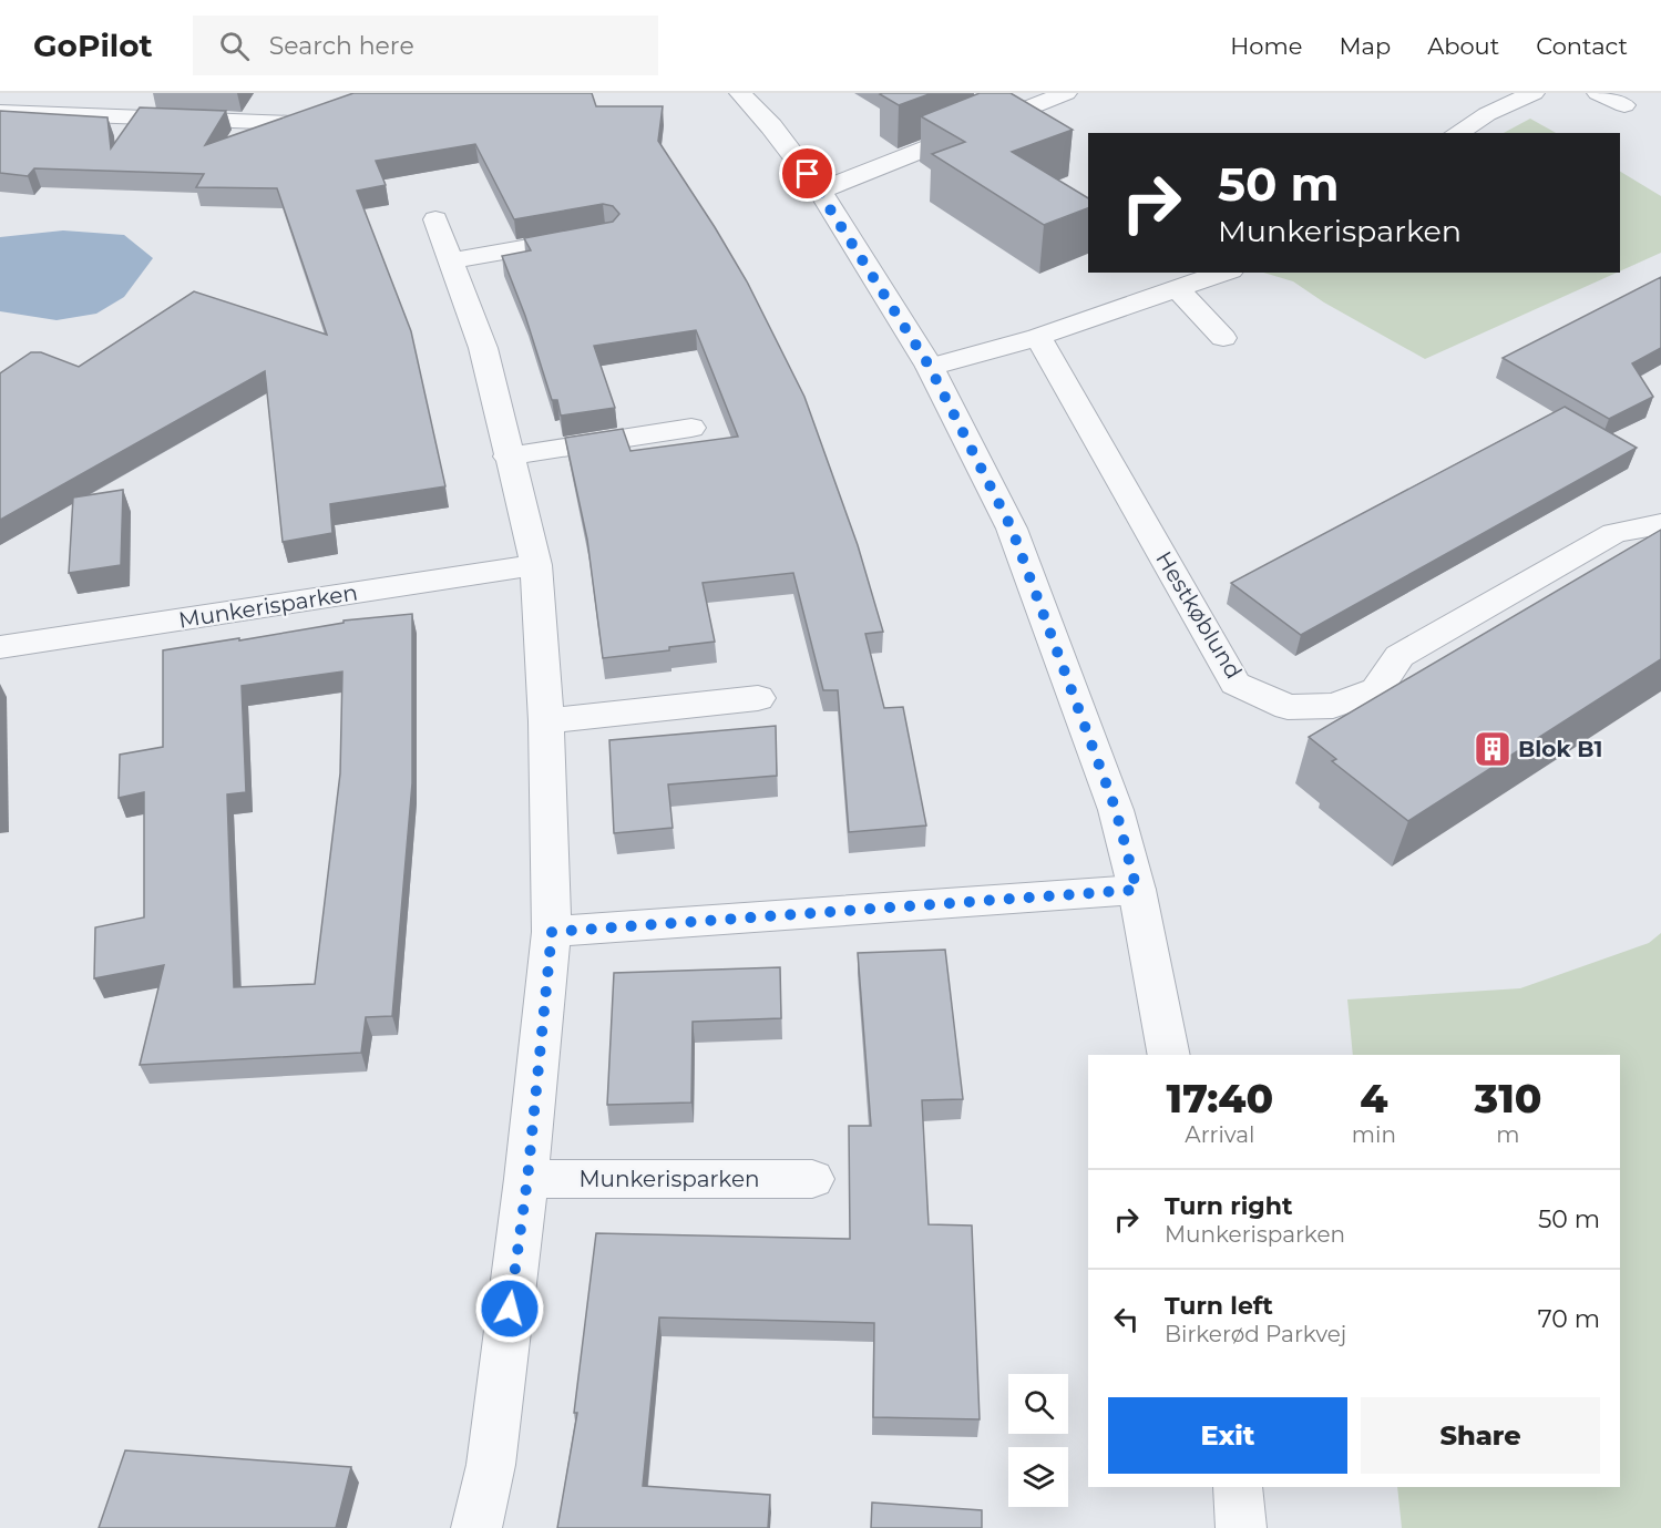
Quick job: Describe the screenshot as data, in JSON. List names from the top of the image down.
{
  "streets": {
    "street": ["Munkerisparken", "Hestkøblund"]
  },
  "places": {
    "building": ["Blok B1"]
  },
  "page": {
    "header": "GoPilot",
    "search": "Search here",
    "nav": [
      "Home",
      "Map",
      "About",
      "Contact"
    ],
    "turn": ["50 m", "Munkerisparken"],
    "eta": [
      "17:40",
      "Arrival",
      "4",
      "min",
      "310",
      "m"
    ],
    "list": [
      {
        "name": "Turn right",
        "note": "Munkerisparken",
        "value": "50 m"
      },
      {
        "name": "Turn left",
        "note": "Birkerød Parkvej",
        "value": "70 m"
      }
    ],
    "buttons": ["Exit", "Share"]
  }
}
